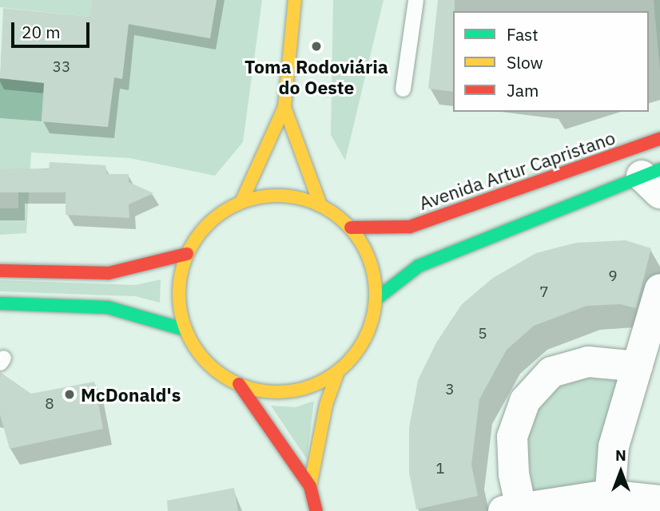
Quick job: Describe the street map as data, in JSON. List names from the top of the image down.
{
  "streets": {
    "main road": ["Avenida Artur Capristano"]
  },
  "places": ["Toma Rodoviária do Oeste", "McDonald's"],
  "house_numbers": [
    "33",
    "9",
    "7",
    "5",
    "3",
    "8",
    "1"
  ],
  "legend": ["Fast", "Slow", "Jam"],
  "scale_bar": "20 m",
  "north": "top"
}
